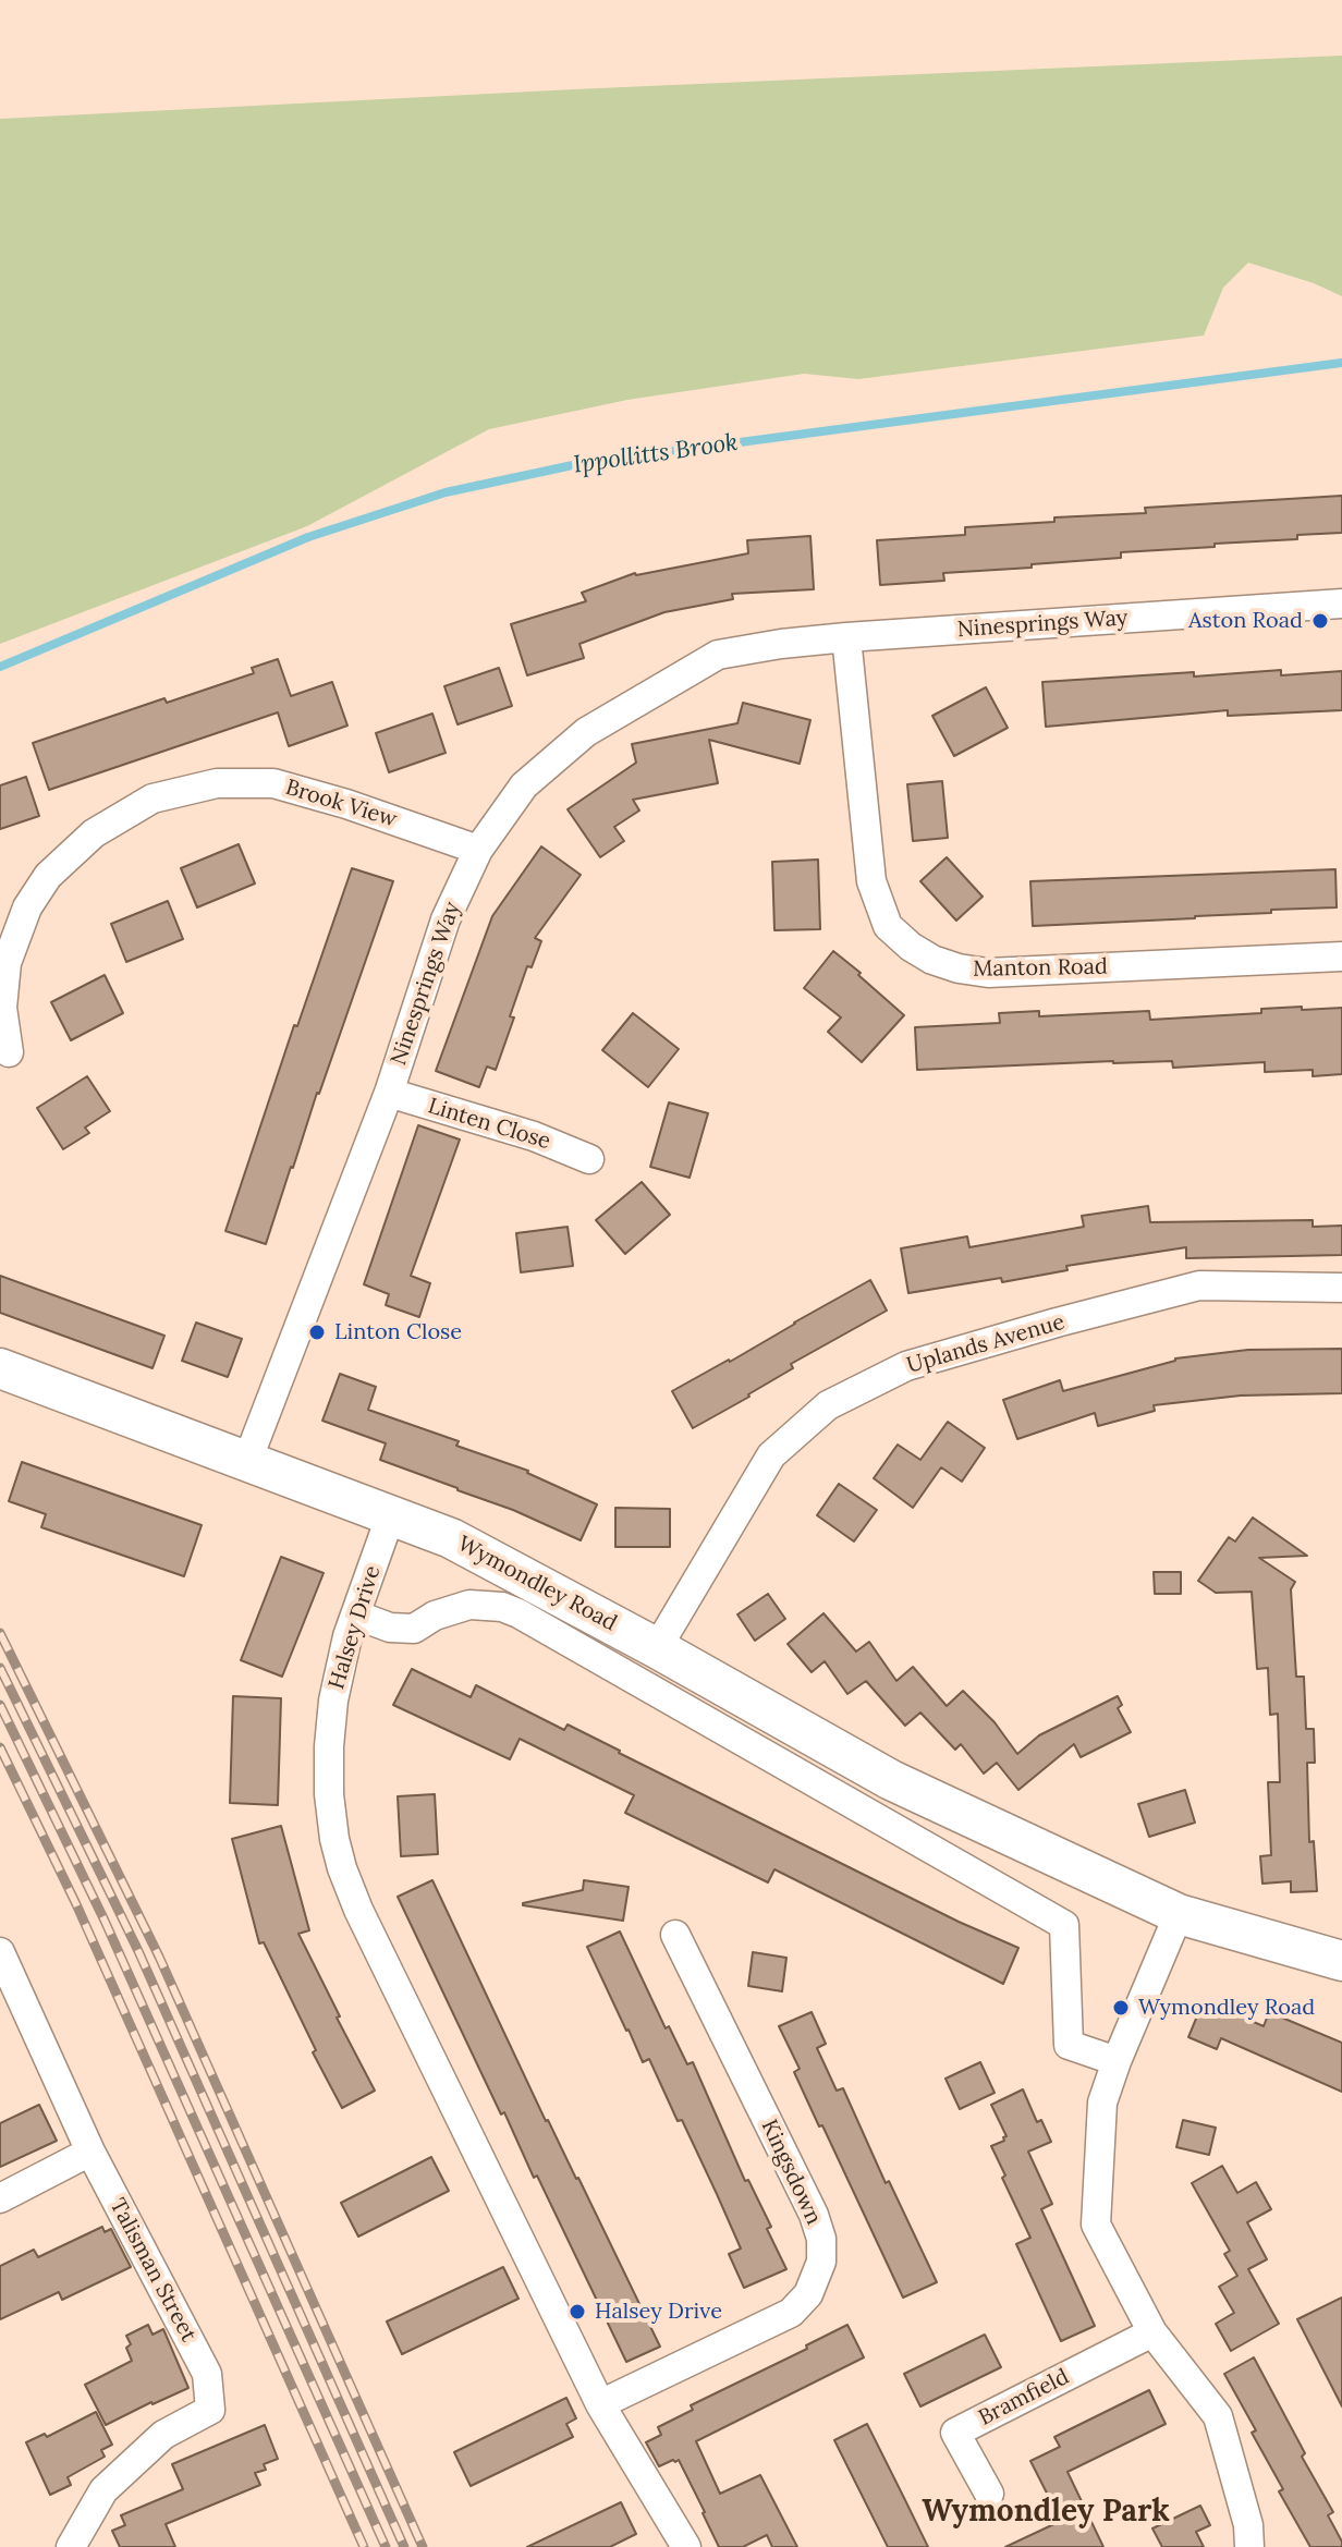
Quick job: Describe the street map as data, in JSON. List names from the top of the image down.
{
  "streets": {
    "street": [
      "Ninesprings Way",
      "Brook View",
      "Manton Road",
      "Linten Close",
      "Uplands Avenue",
      "Wymondley Road",
      "Halsey Drive",
      "Kingsdown",
      "Talisman Street",
      "Bramfield"
    ]
  },
  "crossings": [
    ["Ninesprings Way", "Brook View"],
    ["Ninesprings Way", "Manton Road"],
    ["Ninesprings Way", "Linten Close"],
    ["Ninesprings Way", "Wymondley Road"],
    ["Uplands Avenue", "Wymondley Road"],
    ["Wymondley Road", "Halsey Drive"],
    ["Halsey Drive", "Kingsdown"]
  ],
  "districts": ["Wymondley Park"],
  "water": ["Ippollitts Brook"],
  "places": [
    "Aston Road",
    "Linton Close",
    "Wymondley Road",
    "Halsey Drive"
  ]
}
